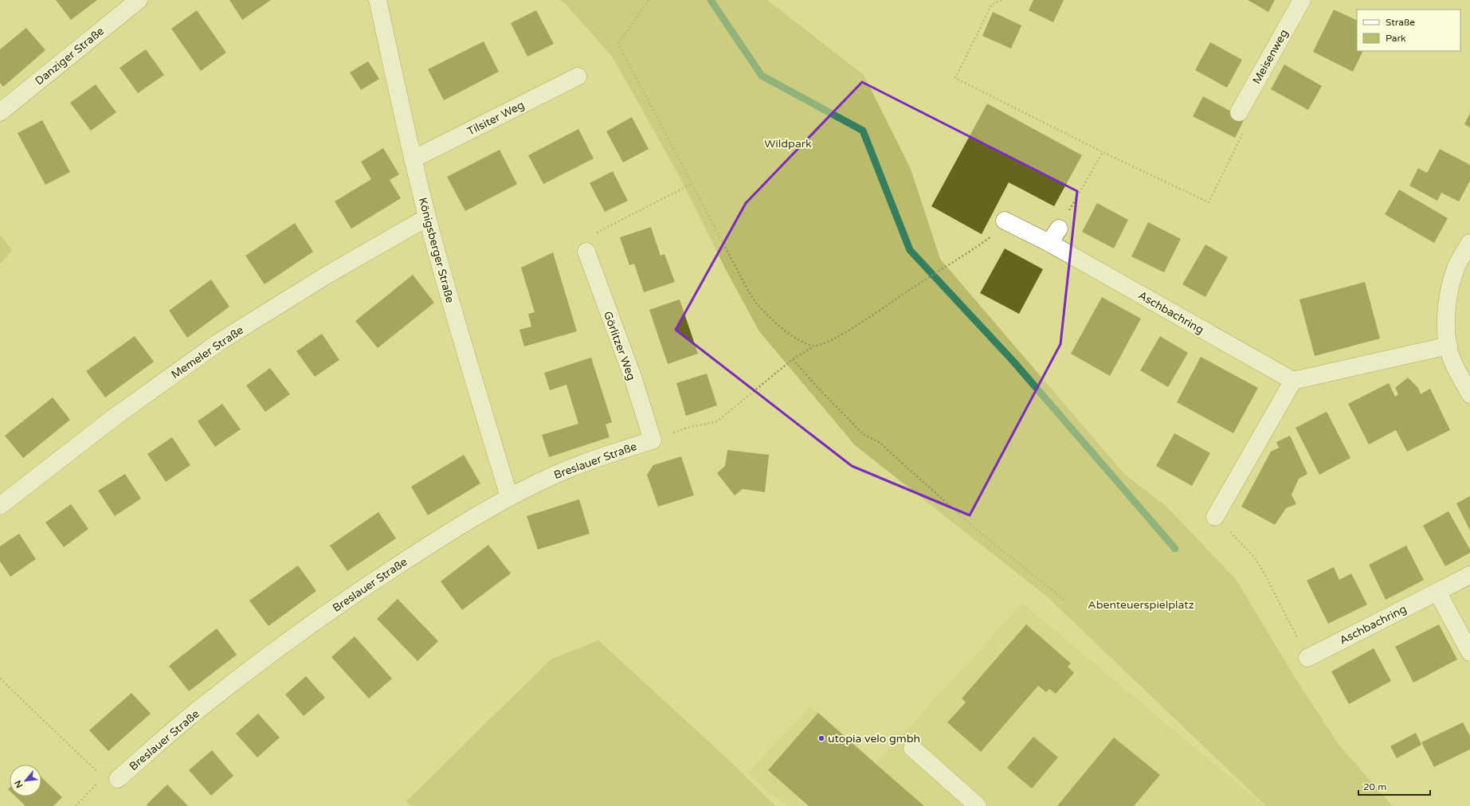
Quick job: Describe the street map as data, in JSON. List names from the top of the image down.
{
  "streets": {
    "street": [
      "Danziger Straße",
      "Meisenweg",
      "Tilsiter Weg",
      "Königsberger Straße",
      "Aschbachring",
      "Görlitzer Weg",
      "Memeler Straße",
      "Breslauer Straße"
    ]
  },
  "crossings": [
    ["Tilsiter Weg", "Königsberger Straße"],
    ["Königsberger Straße", "Memeler Straße"],
    ["Königsberger Straße", "Breslauer Straße"],
    ["Görlitzer Weg", "Breslauer Straße"]
  ],
  "parks": ["Wildpark", "Abenteuerspielplatz"],
  "places": ["utopia velo gmbh"],
  "legend": ["Straße", "Park"],
  "scale_bar": "20 m",
  "north": "bottom left"
}
